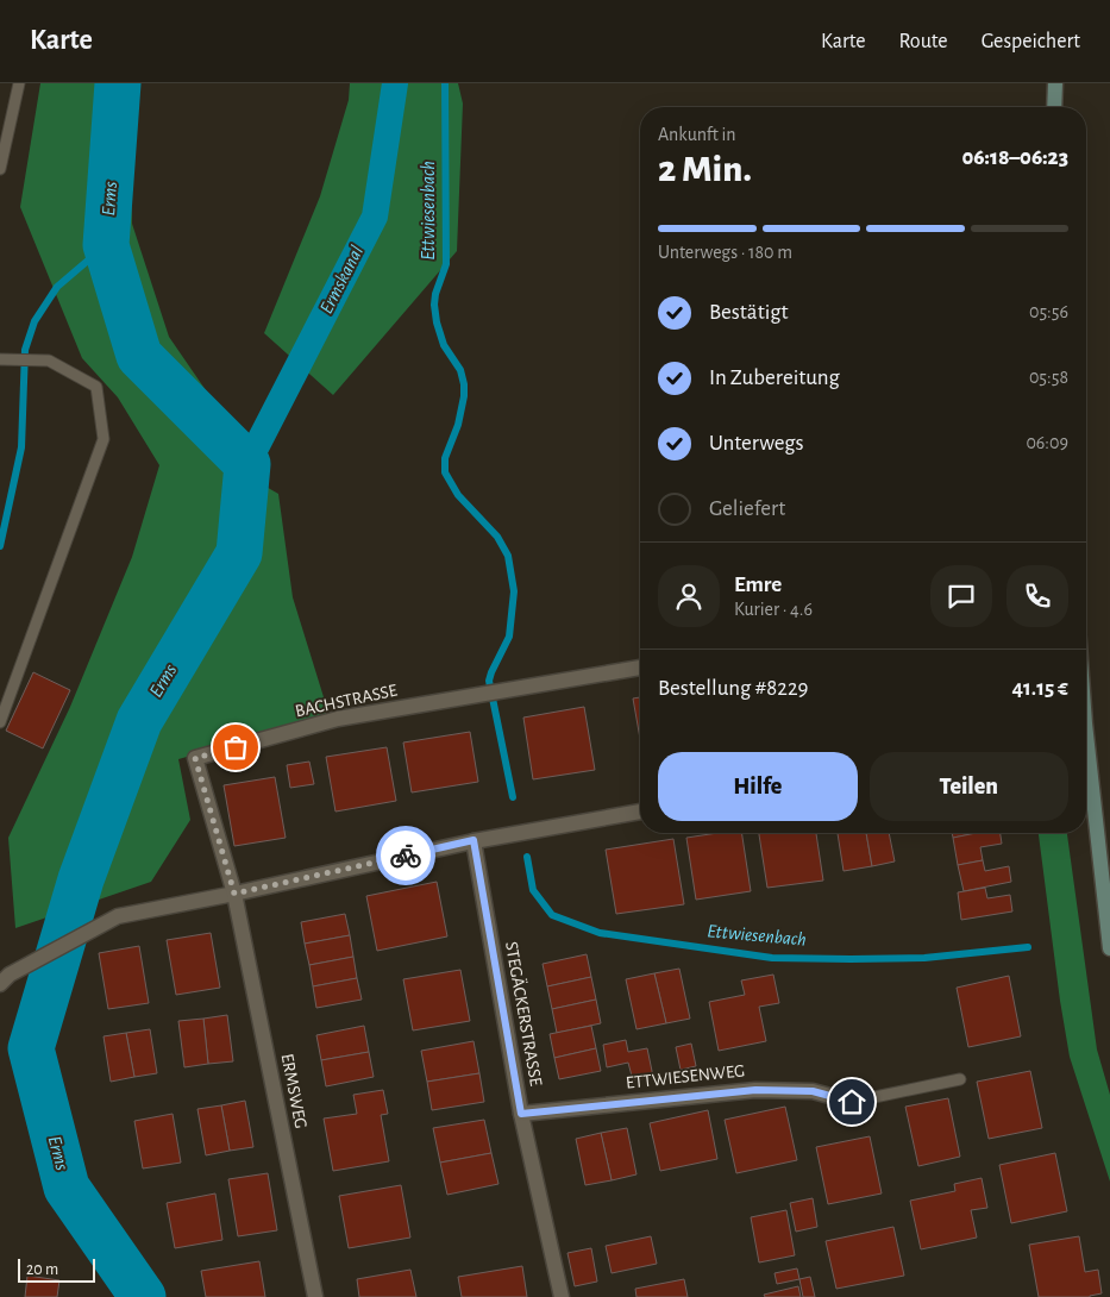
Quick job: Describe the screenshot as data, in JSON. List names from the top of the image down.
{
  "streets": {
    "street": [
      "BACHSTRASSE",
      "STEGÄCKERSTRASSE",
      "ETTWIESENWEG",
      "ERMSWEG"
    ]
  },
  "crossings": [
    ["BACHSTRASSE", "ERMSWEG"],
    ["STEGÄCKERSTRASSE", "ETTWIESENWEG"]
  ],
  "water": ["Erms", "Ettwiesenbach", "Ermskanal"],
  "scale_bar": "20 m",
  "page": {
    "header": "Karte",
    "nav": ["Karte", "Route", "Gespeichert"],
    "heading": ["2 Min.", "Ankunft in", "06:18–06:23"],
    "panel": [
      "Emre",
      "Kurier · 4.6",
      "Bestellung #8229",
      "41.15 €"
    ],
    "bar": "Unterwegs · 180 m",
    "list": [
      ["Bestätigt", "05:56"],
      ["In Zubereitung", "05:58"],
      ["Unterwegs", "06:09"],
      "Geliefert"
    ],
    "buttons": ["Hilfe", "Teilen"],
    "scale": "20 m"
  }
}
